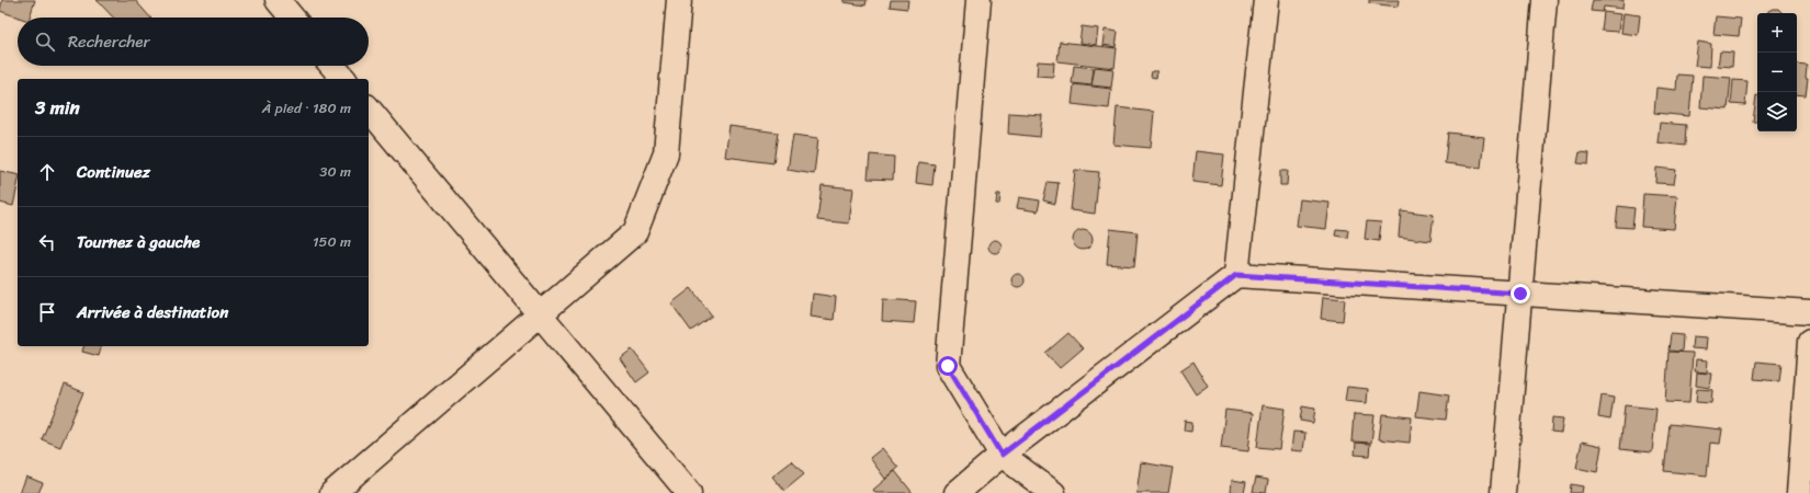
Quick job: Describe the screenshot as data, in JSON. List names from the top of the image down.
{
  "page": {
    "map_buttons": ["+", "−"],
    "search": "Rechercher",
    "heading": ["3 min", "À pied · 180 m"],
    "list": [
      ["Continuez", "30 m"],
      ["Tournez à gauche", "150 m"],
      "Arrivée à destination"
    ]
  }
}
